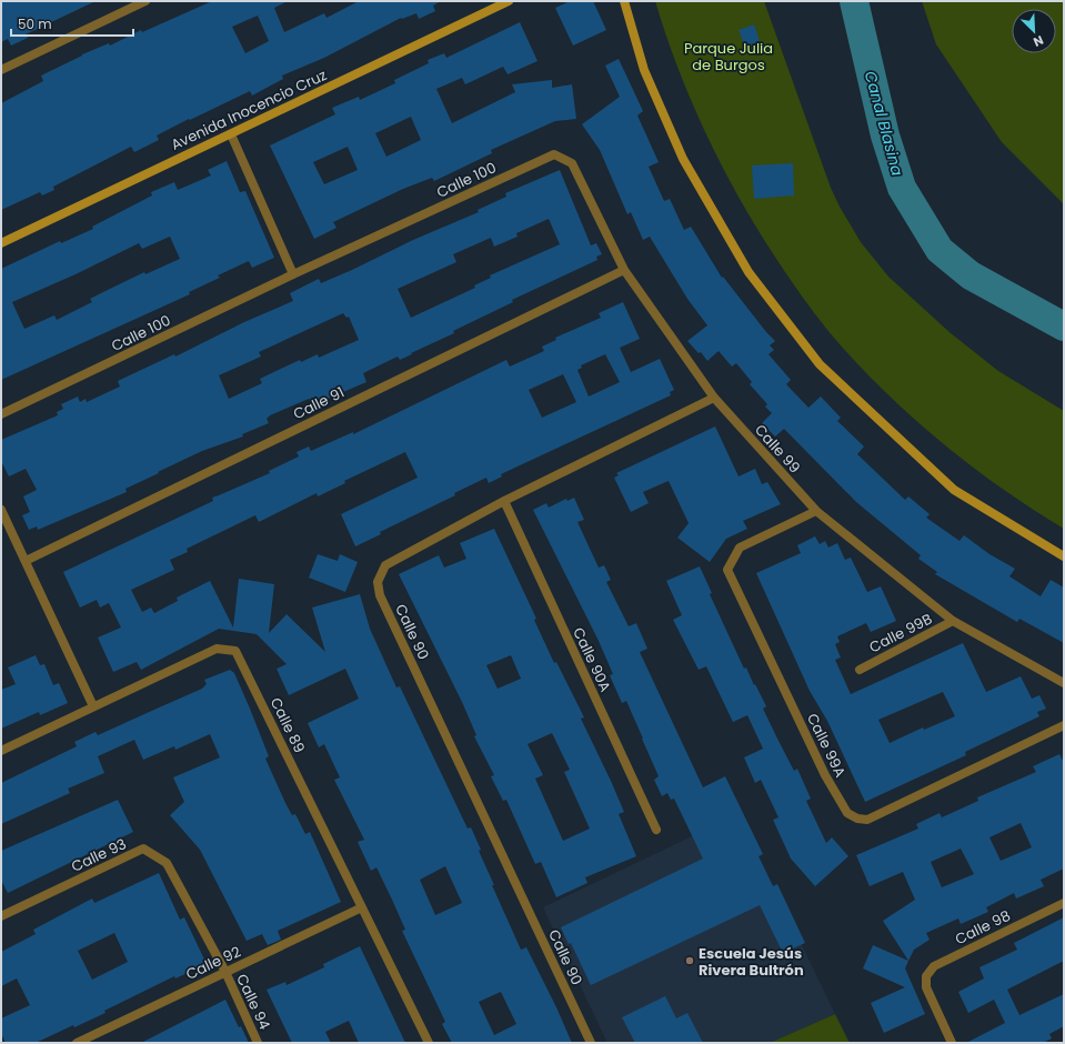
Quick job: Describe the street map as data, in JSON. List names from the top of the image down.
{
  "streets": {
    "street": [
      "Avenida Inocencio Cruz",
      "Calle 100",
      "Calle 91",
      "Calle 99",
      "Calle 90",
      "Calle 99B",
      "Calle 90A",
      "Calle 89",
      "Calle 99A",
      "Calle 93",
      "Calle 98",
      "Calle 92",
      "Calle 94"
    ]
  },
  "crossings": [
    ["Calle 100", "Calle 99"],
    ["Calle 91", "Calle 99"],
    ["Calle 99", "Calle 90"],
    ["Calle 99", "Calle 99B"],
    ["Calle 99", "Calle 99A"],
    ["Calle 90", "Calle 90A"],
    ["Calle 89", "Calle 92"],
    ["Calle 93", "Calle 92"],
    ["Calle 93", "Calle 94"],
    ["Calle 92", "Calle 94"]
  ],
  "water": ["Canal Blasina"],
  "parks": ["Parque Julia de Burgos"],
  "places": ["Escuela Jesús Rivera Bultrón"],
  "scale_bar": "50 m",
  "north": "bottom right"
}
